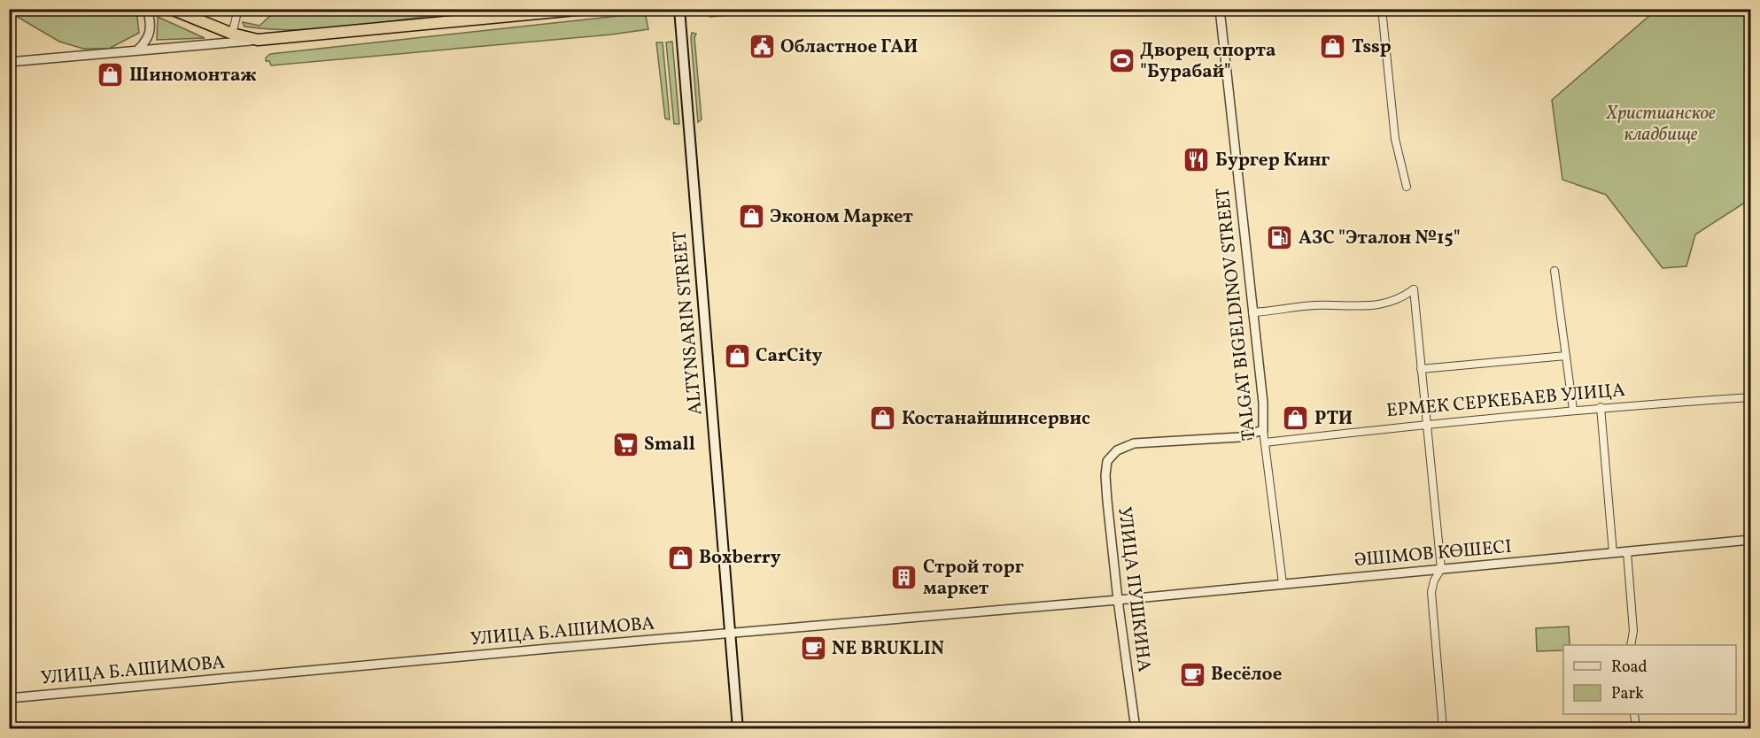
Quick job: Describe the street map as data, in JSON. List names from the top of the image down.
{
  "streets": {
    "main road": ["ALTYNSARIN STREET"],
    "street": [
      "TALGAT BIGELDINOV STREET",
      "ЕРМЕК СЕРКЕБАЕВ УЛИЦА",
      "ӘШІМОВ КӨШЕСІ",
      "УЛИЦА ПУШКИНА",
      "УЛИЦА Б.АШИМОВА"
    ]
  },
  "crossings": [
    ["TALGAT BIGELDINOV STREET", "ЕРМЕК СЕРКЕБАЕВ УЛИЦА"],
    ["TALGAT BIGELDINOV STREET", "ӘШІМОВ КӨШЕСІ"],
    ["TALGAT BIGELDINOV STREET", "УЛИЦА ПУШКИНА"],
    ["ALTYNSARIN STREET", "УЛИЦА Б.АШИМОВА"],
    ["ӘШІМОВ КӨШЕСІ", "УЛИЦА ПУШКИНА"],
    ["ӘШІМОВ КӨШЕСІ", "УЛИЦА Б.АШИМОВА"],
    ["УЛИЦА ПУШКИНА", "УЛИЦА Б.АШИМОВА"]
  ],
  "parks": ["Христианское кладбище"],
  "places": {
    "public building": ["Областное ГАИ"],
    "shop": [
      "Tssp",
      "Шиномонтаж",
      "Эконом Маркет",
      "CarCity",
      "Костанайшинсервис",
      "РТИ",
      "Boxberry"
    ],
    "sports": ["Дворец спорта \"Бурабай\""],
    "restaurant": ["Бургер Кинг"],
    "fuel station": ["АЗС \"Эталон №15\""],
    "supermarket": ["Small"],
    "building": ["Строй торг маркет"],
    "cafe": ["NE BRUKLIN", "Весёлое"]
  },
  "legend": ["Road", "Park"]
}
